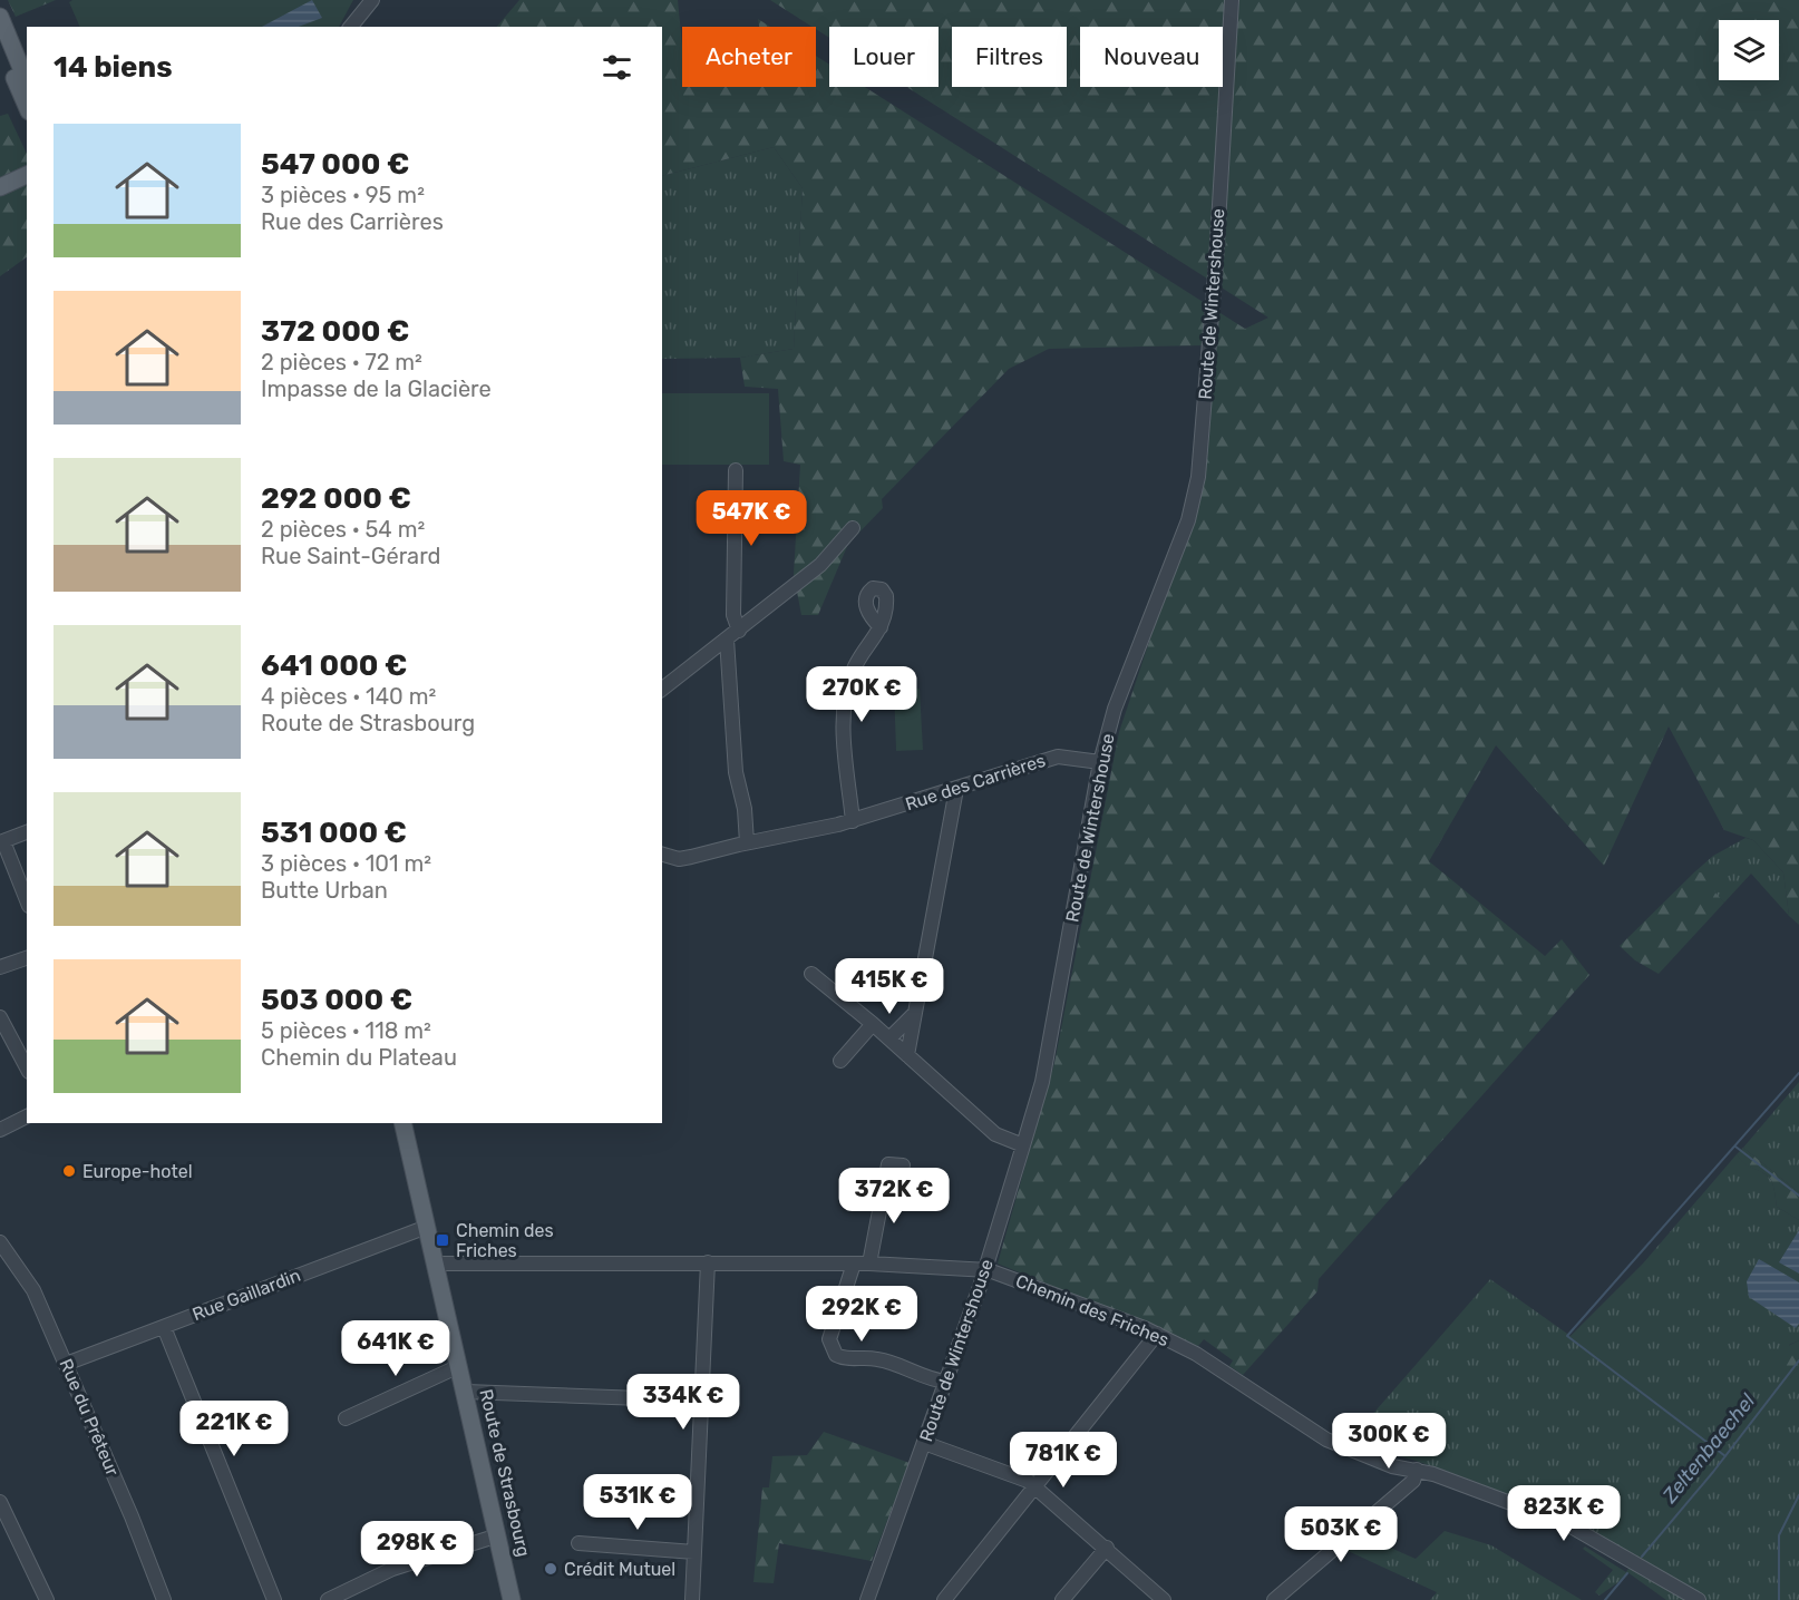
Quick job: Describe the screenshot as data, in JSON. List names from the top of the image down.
{
  "streets": {
    "main road": ["Route de Strasbourg"],
    "street": [
      "Route de Wintershouse",
      "Rue des Carrières",
      "Rue Gaillardin",
      "Chemin des Friches",
      "Rue du Prêteur"
    ]
  },
  "crossings": [
    ["Route de Wintershouse", "Rue des Carrières"],
    ["Route de Wintershouse", "Chemin des Friches"],
    ["Rue Gaillardin", "Rue du Prêteur"],
    ["Rue Gaillardin", "Route de Strasbourg"],
    ["Chemin des Friches", "Route de Strasbourg"]
  ],
  "water": ["Zeltenbaechel"],
  "places": {
    "other": ["Europe-hotel", "Crédit Mutuel"],
    "transit": ["Chemin des Friches"]
  },
  "page": {
    "chip": [
      "Acheter",
      "Louer",
      "Filtres",
      "Nouveau"
    ],
    "heading": "14 biens",
    "list": [
      {
        "name": "547 000 €",
        "note": "3 pièces · 95 m² · Rue des Carrières"
      },
      {
        "name": "372 000 €",
        "note": "2 pièces · 72 m² · Impasse de la Glacière"
      },
      {
        "name": "292 000 €",
        "note": "2 pièces · 54 m² · Rue Saint-Gérard"
      },
      {
        "name": "641 000 €",
        "note": "4 pièces · 140 m² · Route de Strasbourg"
      },
      {
        "name": "531 000 €",
        "note": "3 pièces · 101 m² · Butte Urban"
      },
      {
        "name": "503 000 €",
        "note": "5 pièces · 118 m² · Chemin du Plateau"
      }
    ],
    "price": [
      "547K €",
      "270K €",
      "415K €",
      "372K €",
      "292K €",
      "641K €",
      "334K €",
      "221K €",
      "300K €",
      "781K €",
      "531K €",
      "823K €",
      "503K €",
      "298K €"
    ]
  }
}
